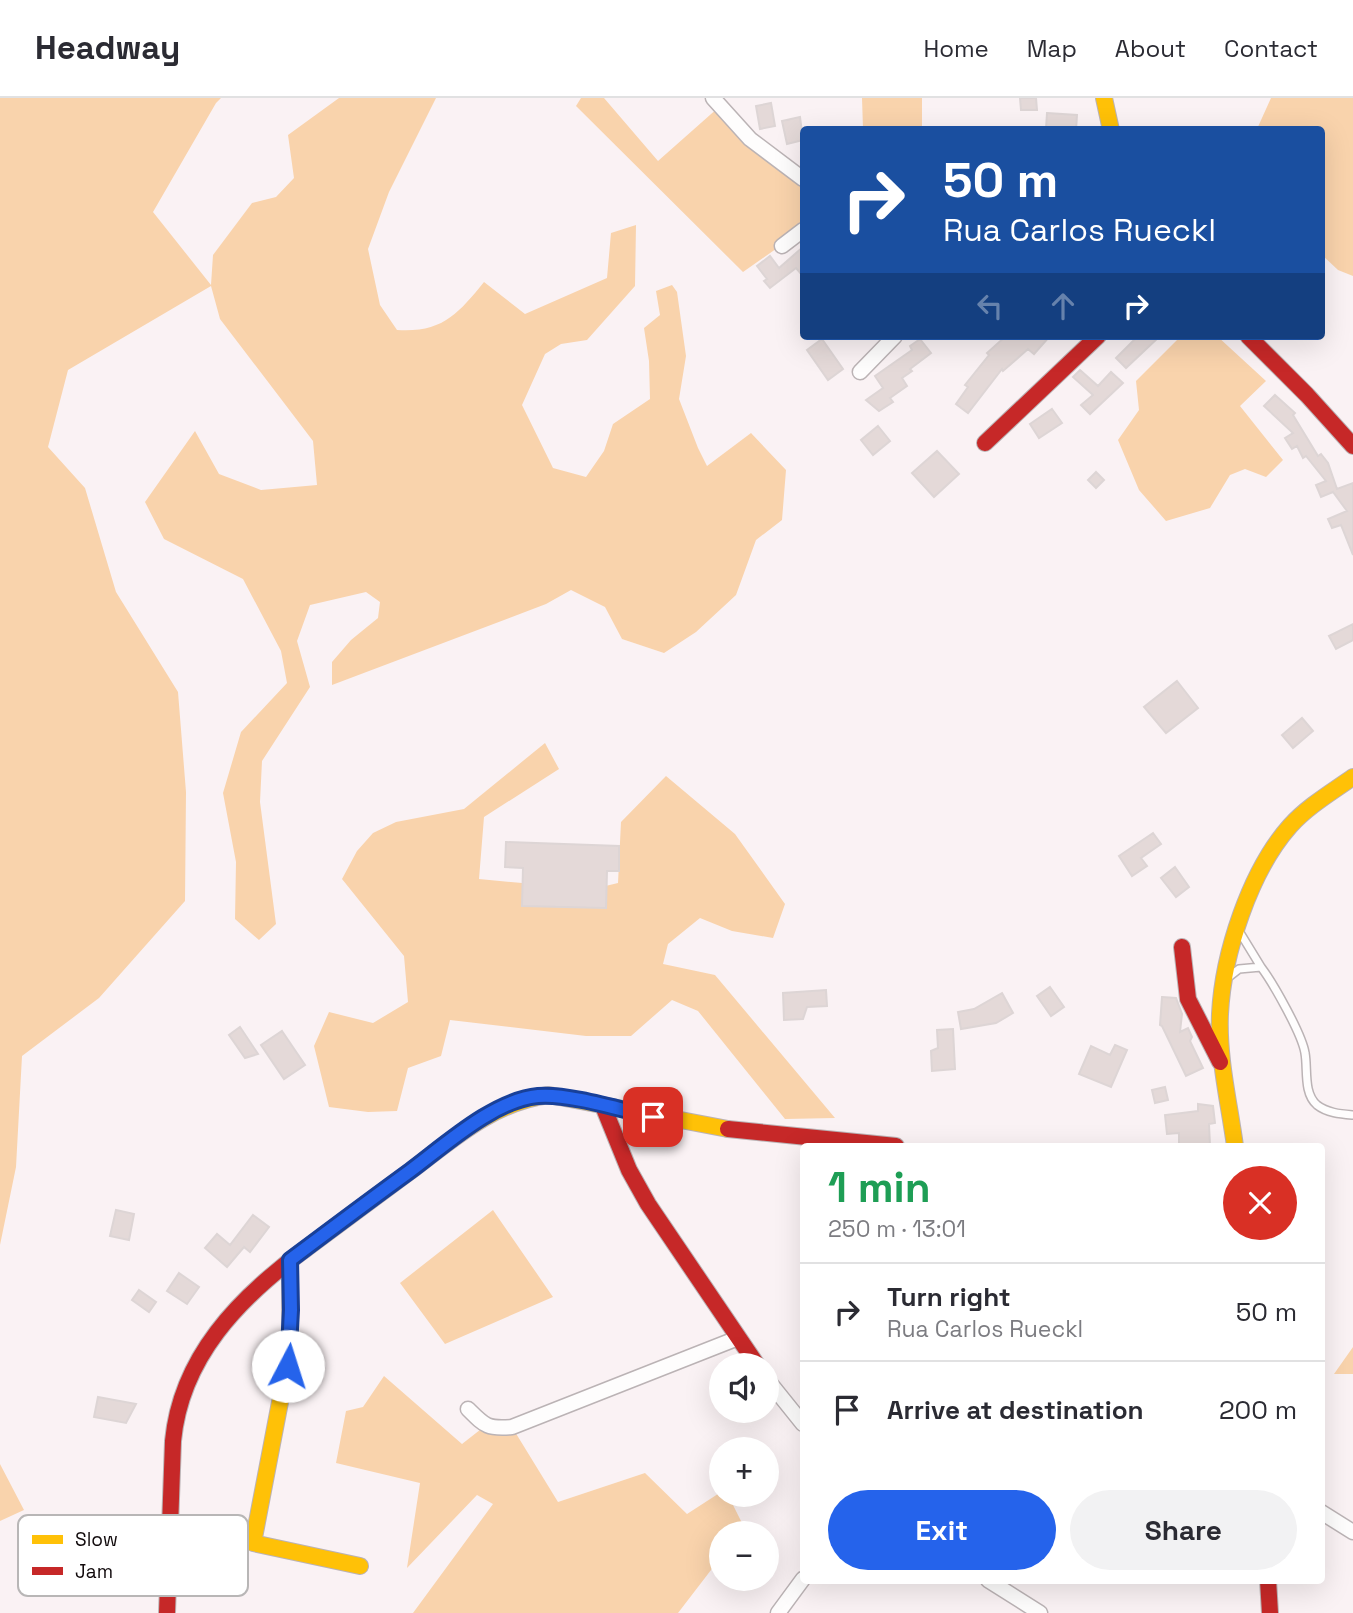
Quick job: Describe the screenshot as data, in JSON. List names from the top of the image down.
{
  "legend": ["Slow", "Jam"],
  "page": {
    "header": "Headway",
    "nav": [
      "Home",
      "Map",
      "About",
      "Contact"
    ],
    "turn": ["50 m", "Rua Carlos Rueckl"],
    "heading": ["1 min", "250 m · 13:01"],
    "list": [
      {
        "name": "Turn right",
        "note": "Rua Carlos Rueckl",
        "value": "50 m"
      },
      {
        "name": "Arrive at destination",
        "value": "200 m"
      }
    ],
    "map_buttons": ["+", "−"],
    "buttons": ["Exit", "Share"]
  }
}
